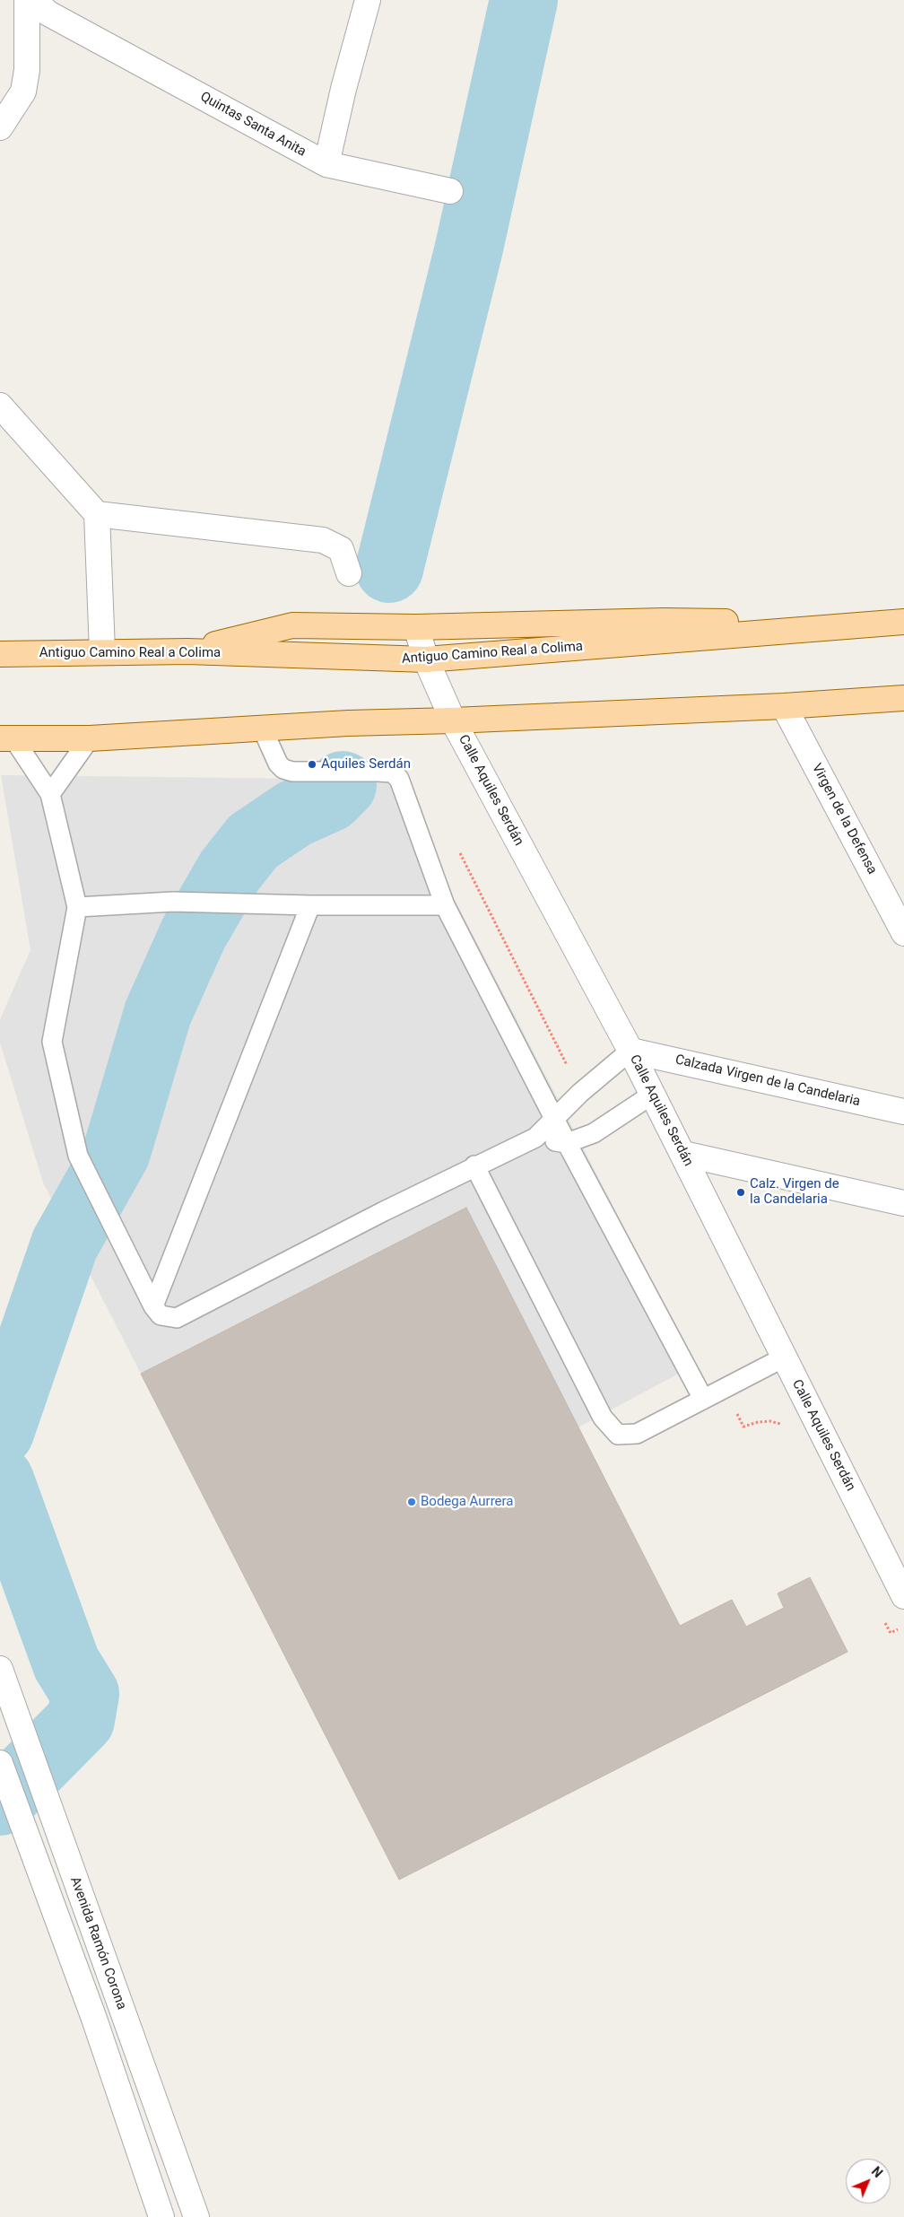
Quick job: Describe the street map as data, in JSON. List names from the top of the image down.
{
  "streets": {
    "main road": ["Antiguo Camino Real a Colima"],
    "street": [
      "Quintas Santa Anita",
      "Calle Aquiles Serdán",
      "Virgen de la Defensa",
      "Calzada Virgen de la Candelaria",
      "Avenida Ramón Corona"
    ]
  },
  "crossings": [
    ["Antiguo Camino Real a Colima", "Calle Aquiles Serdán"],
    ["Calle Aquiles Serdán", "Calzada Virgen de la Candelaria"]
  ],
  "places": ["Aquiles Serdán", "Calz. Virgen de la Candelaria", "Bodega Aurrera"],
  "north": "top right"
}
